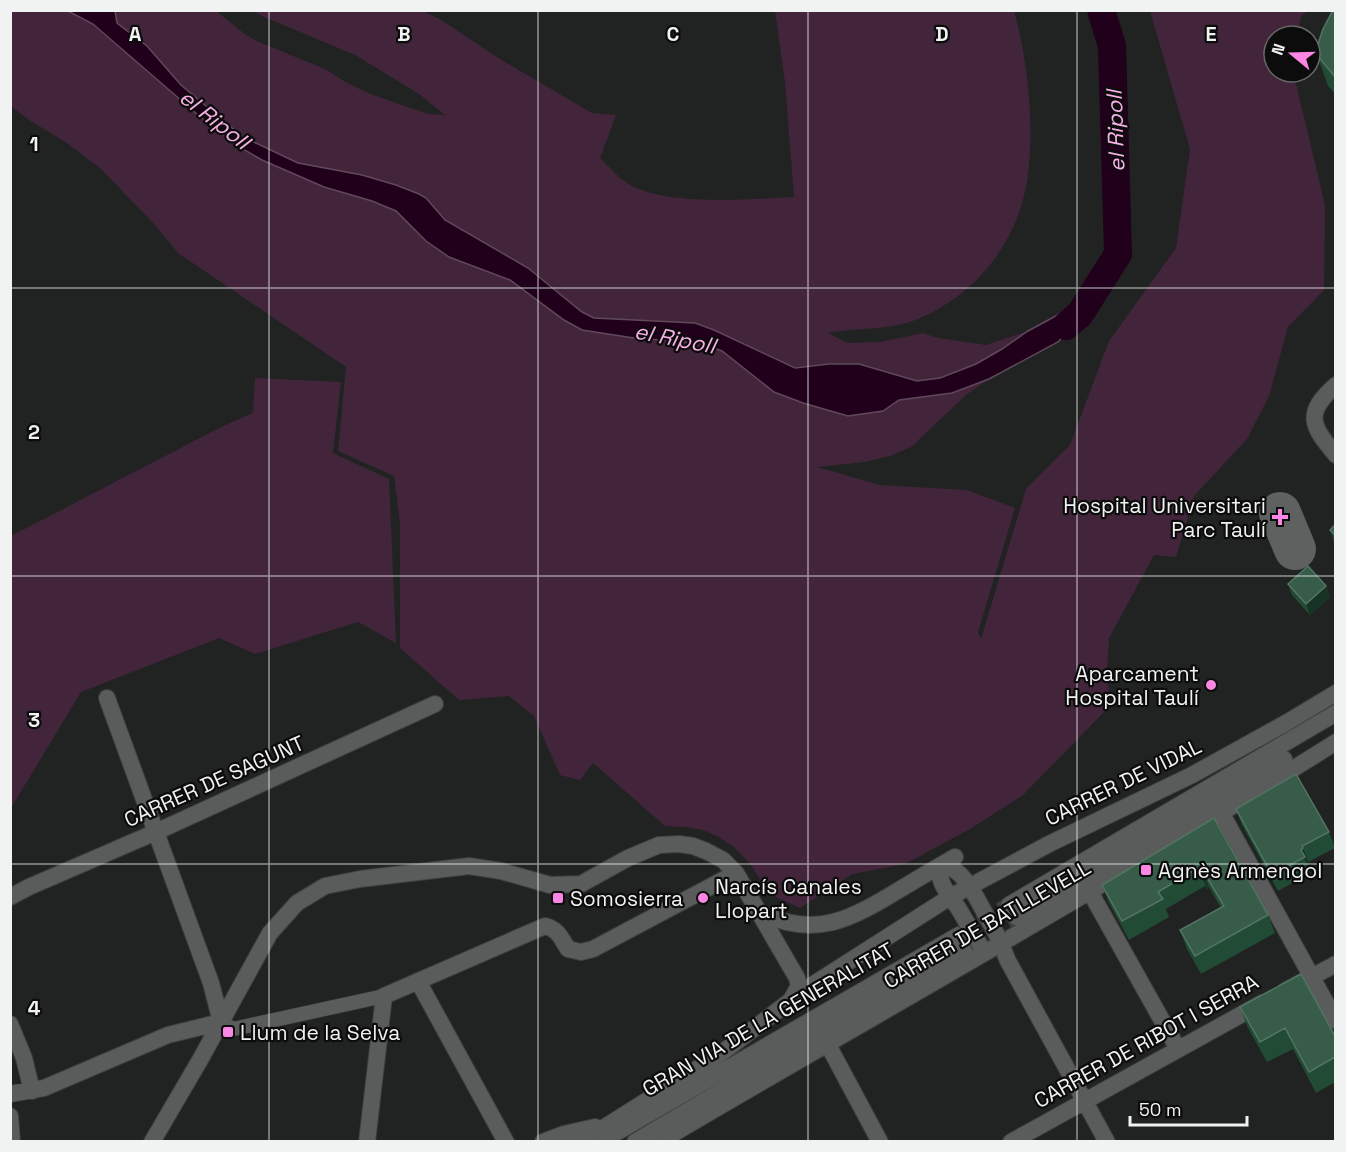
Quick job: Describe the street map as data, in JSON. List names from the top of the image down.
{
  "streets": {
    "street": [
      "CARRER DE SAGUNT",
      "CARRER DE VIDAL",
      "CARRER DE BATLLEVELL",
      "GRAN VIA DE LA GENERALITAT",
      "CARRER DE RIBOT I SERRA"
    ]
  },
  "crossings": [
    ["CARRER DE BATLLEVELL", "GRAN VIA DE LA GENERALITAT"]
  ],
  "water": ["el Ripoll"],
  "places": {
    "health": ["Hospital Universitari Parc Taulí"],
    "other": ["Aparcament Hospital Taulí", "Narcís Canales Llopart"],
    "transit": ["Agnès Armengol", "Somosierra", "Llum de la Selva"]
  },
  "scale_bar": "50 m",
  "north": "left",
  "grid": {
    "columns": [
      "A",
      "B",
      "C",
      "D",
      "E"
    ],
    "rows": [
      "1",
      "2",
      "3",
      "4"
    ]
  }
}
